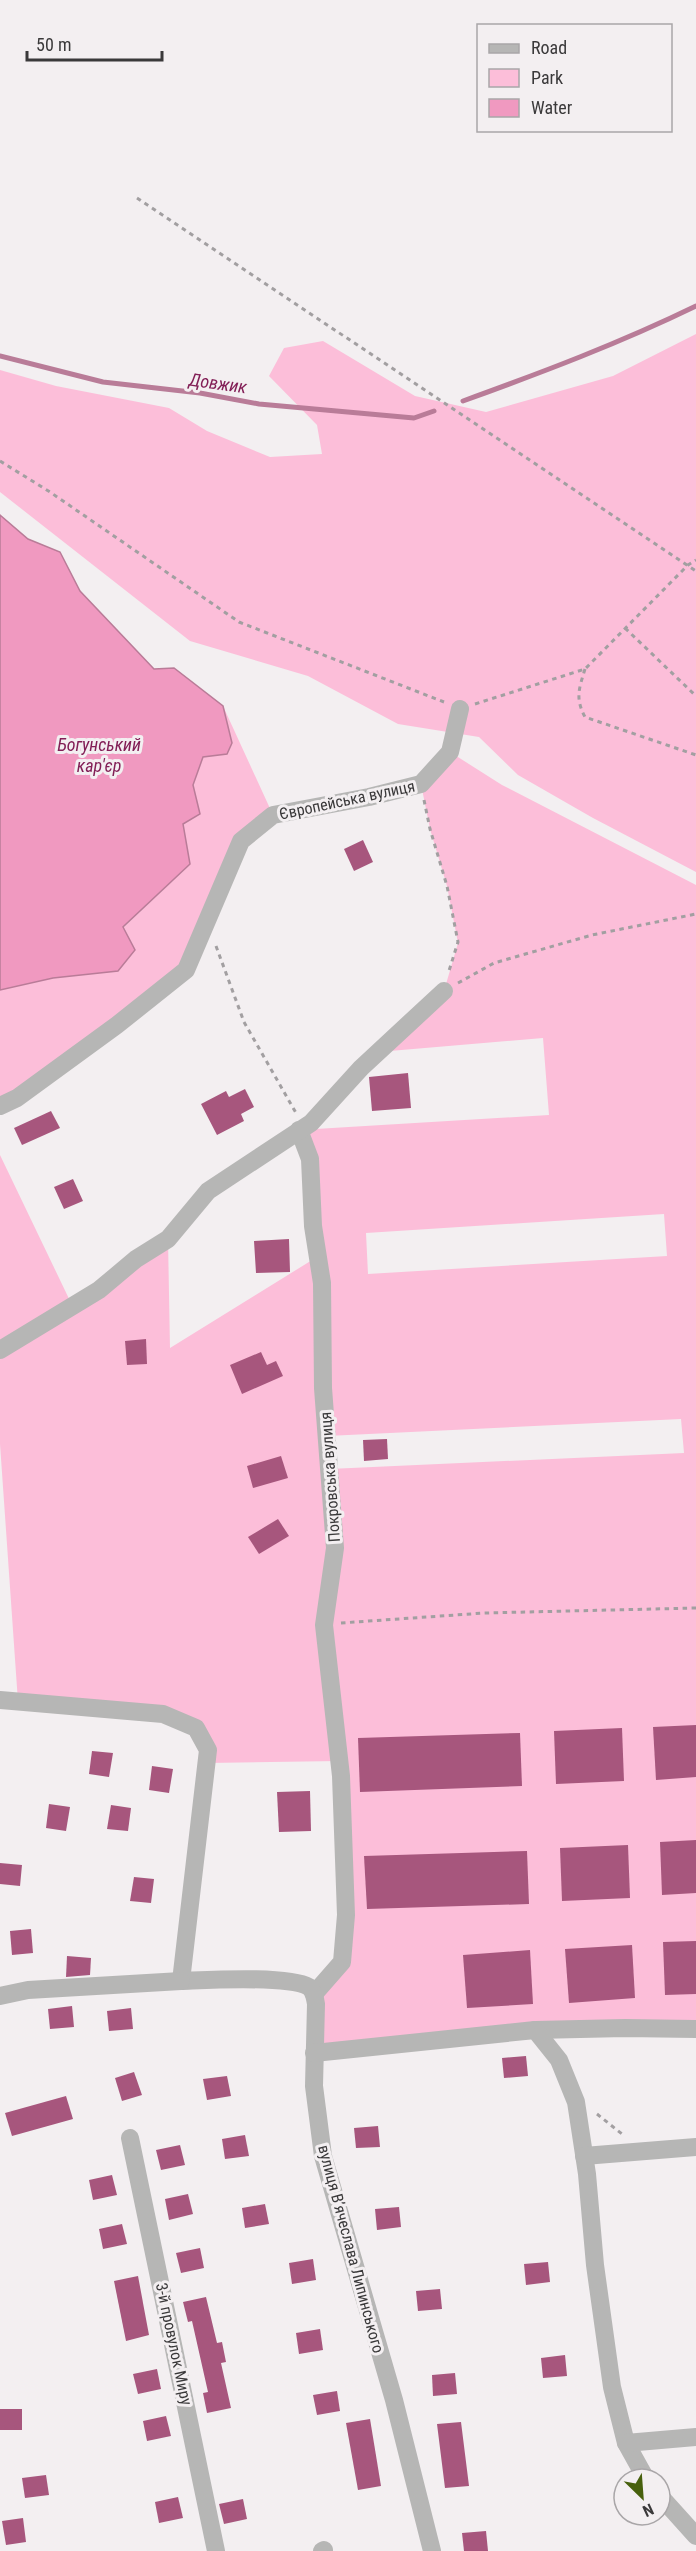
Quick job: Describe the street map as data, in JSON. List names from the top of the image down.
{
  "streets": {
    "street": [
      "Європейська вулиця",
      "Покровська вулиця",
      "вулиця Вʼячеслава Липинського",
      "3-й провулок Миру"
    ]
  },
  "crossings": [
    ["Покровська вулиця", "вулиця Вʼячеслава Липинського"]
  ],
  "water": ["Довжик", "Богунський кар'єр"],
  "legend": ["Road", "Park", "Water"],
  "scale_bar": "50 m",
  "north": "bottom right"
}
